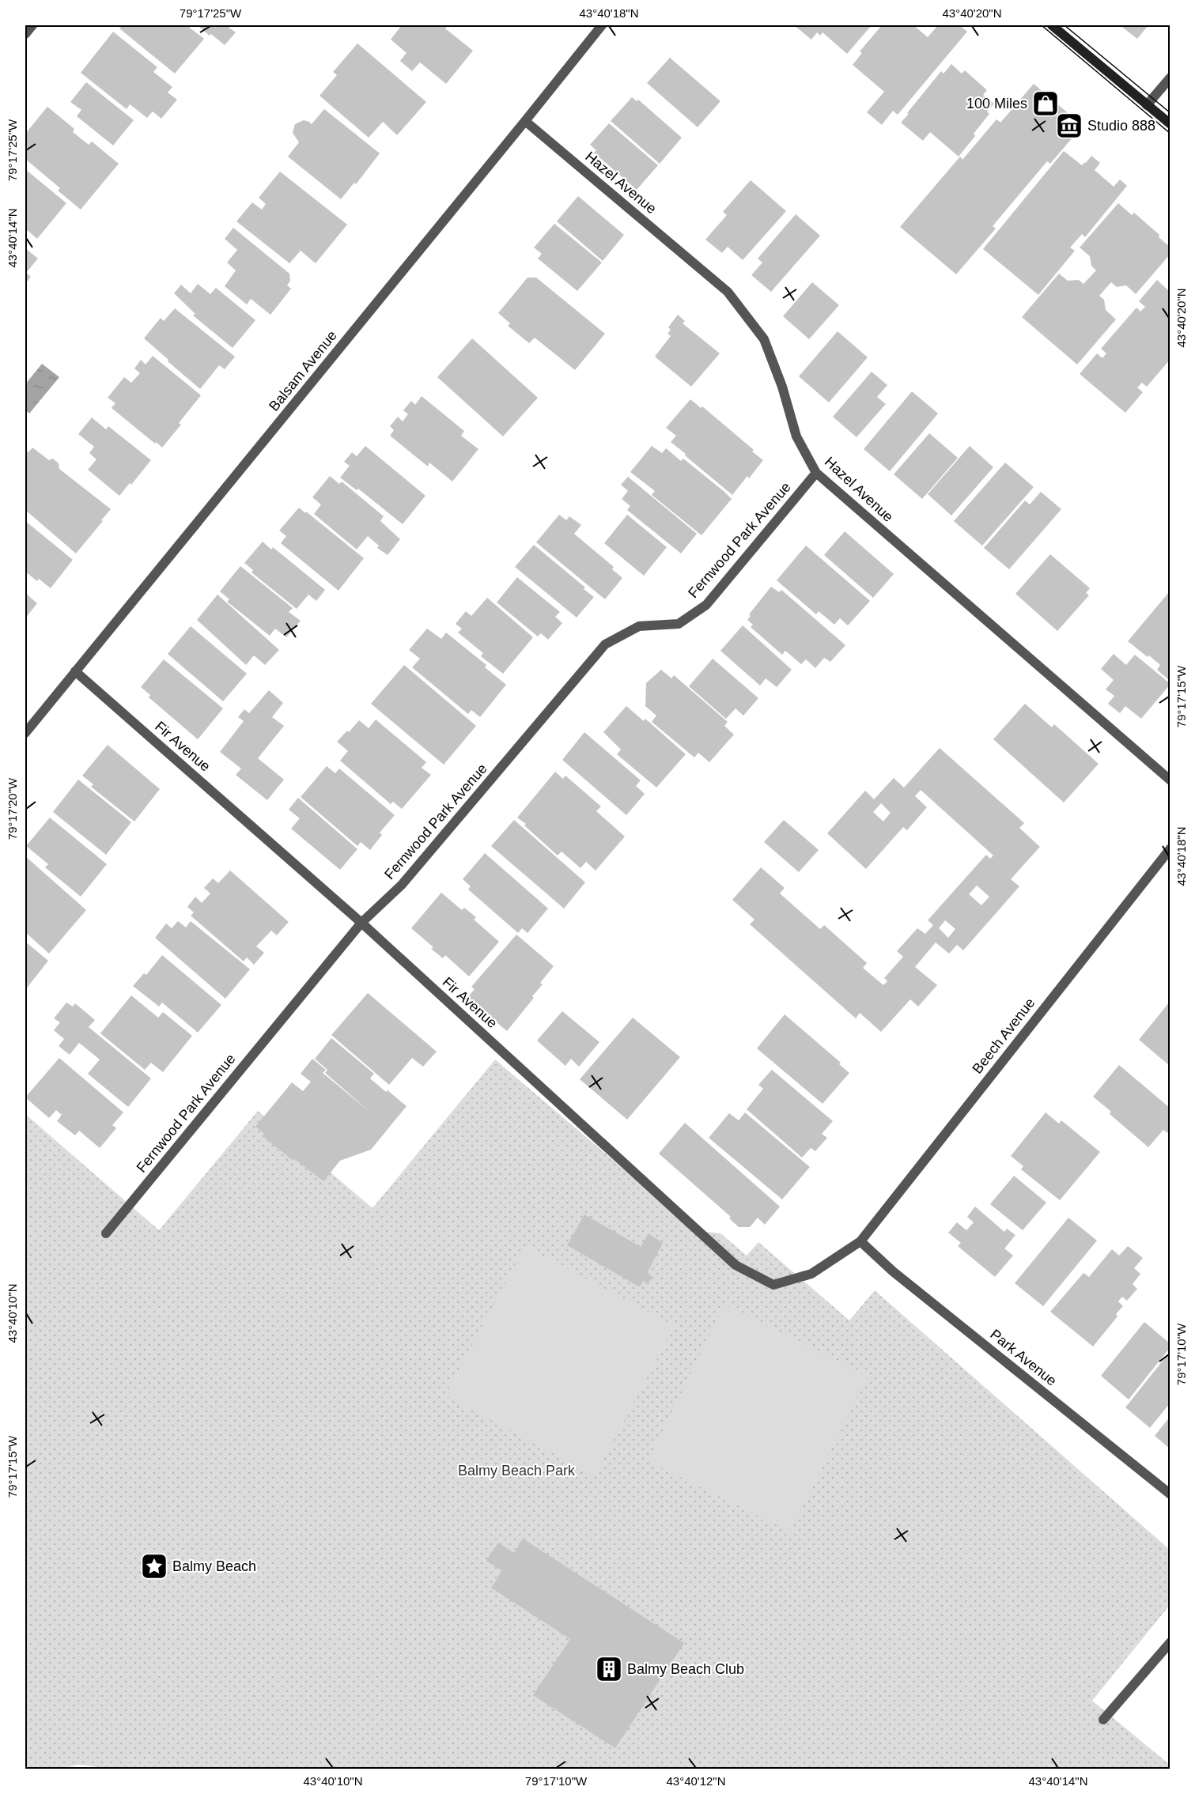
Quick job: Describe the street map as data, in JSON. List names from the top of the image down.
{
  "streets": {
    "street": [
      "Hazel Avenue",
      "Balsam Avenue",
      "Fernwood Park Avenue",
      "Fir Avenue",
      "Beech Avenue",
      "Park Avenue"
    ]
  },
  "crossings": [
    ["Hazel Avenue", "Balsam Avenue"],
    ["Hazel Avenue", "Fernwood Park Avenue"],
    ["Balsam Avenue", "Fir Avenue"],
    ["Fernwood Park Avenue", "Fir Avenue"],
    ["Fir Avenue", "Beech Avenue"],
    ["Fir Avenue", "Park Avenue"],
    ["Beech Avenue", "Park Avenue"]
  ],
  "parks": ["Balmy Beach Park"],
  "places": {
    "shop": ["100 Miles"],
    "museum": ["Studio 888"],
    "place": ["Balmy Beach"],
    "building": ["Balmy Beach Club"]
  },
  "coordinates": [
    "79°17'25\"W",
    "43°40'18\"N",
    "43°40'20\"N",
    "43°40'14\"N",
    "79°17'15\"W",
    "79°17'20\"W",
    "43°40'10\"N",
    "79°17'10\"W",
    "43°40'12\"N"
  ]
}
